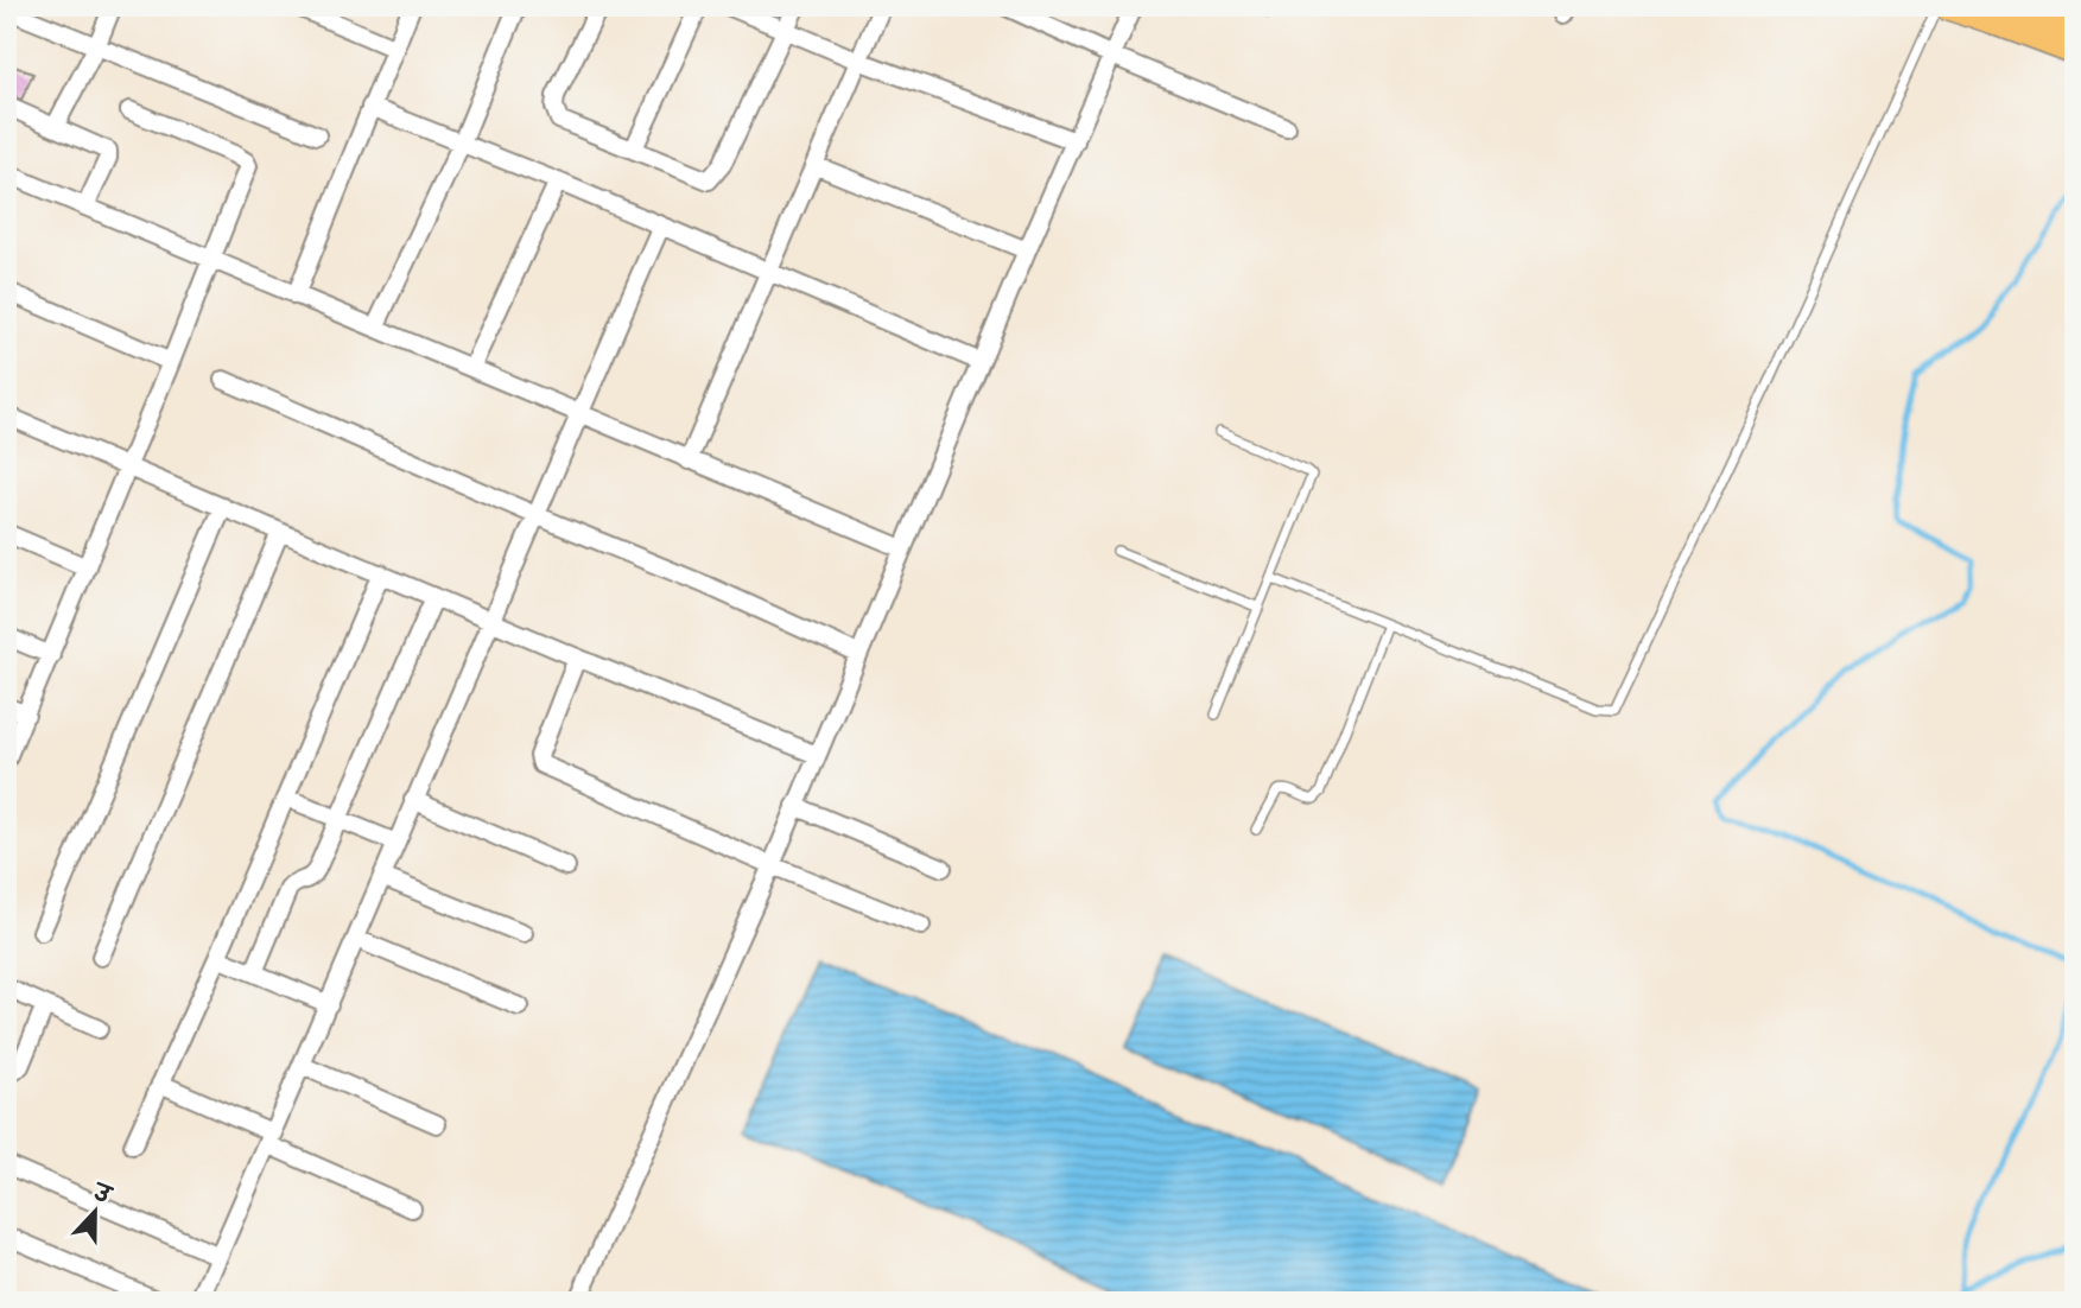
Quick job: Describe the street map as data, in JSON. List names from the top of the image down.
{
  "north": "top"
}
